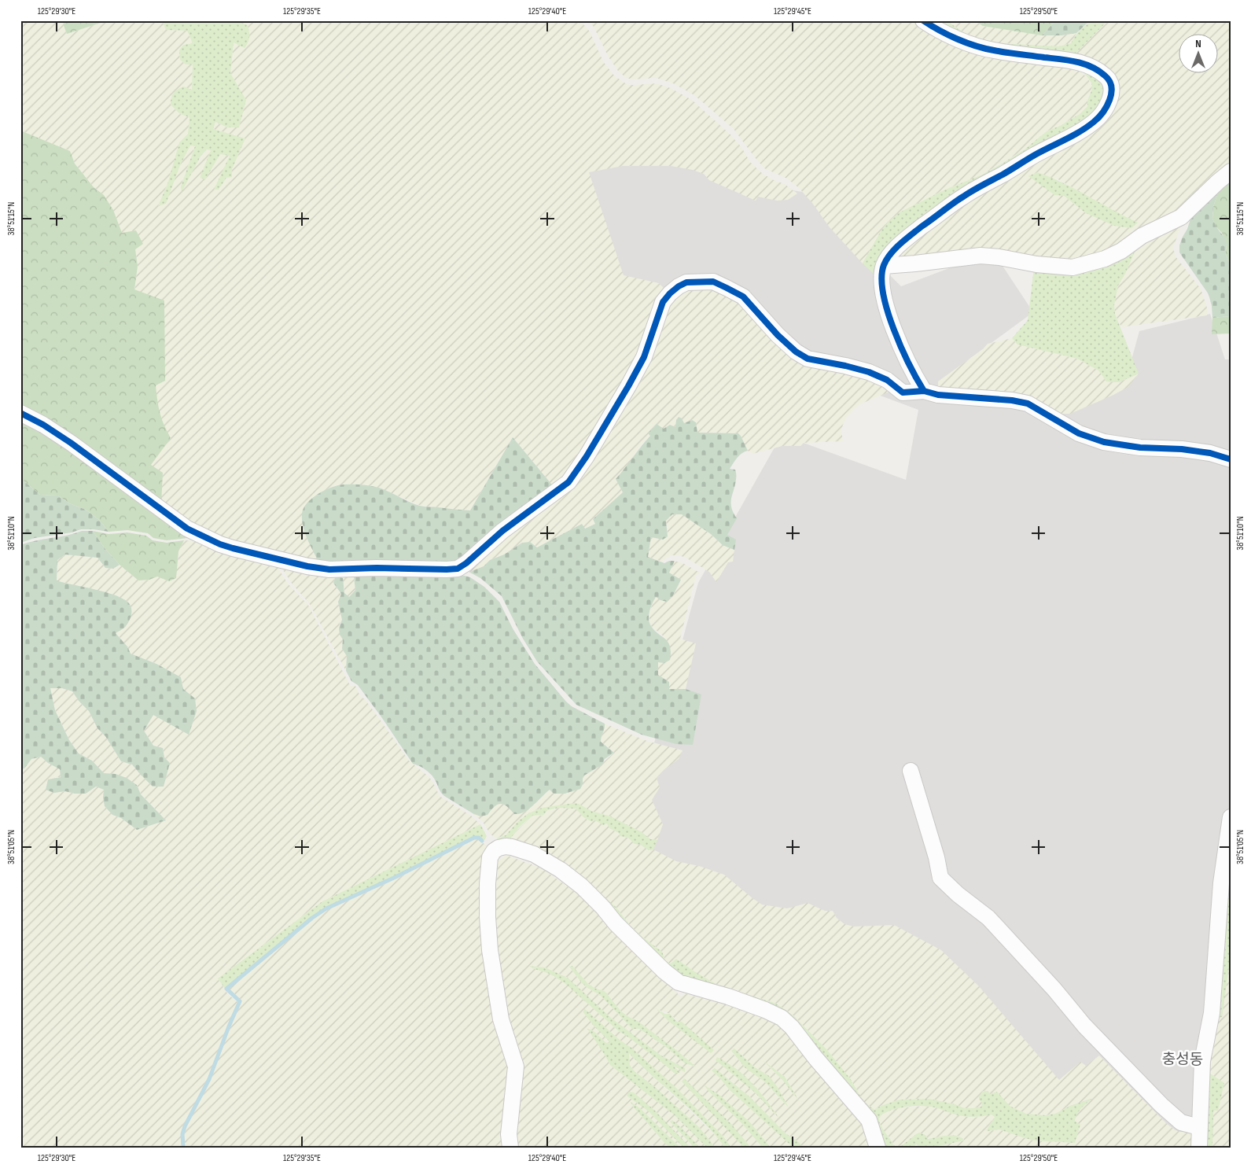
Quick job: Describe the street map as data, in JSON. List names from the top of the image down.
{
  "districts": ["충성동"],
  "north": "top",
  "coordinates": [
    "125°29'30\"E",
    "125°29'35\"E",
    "125°29'40\"E",
    "125°29'45\"E",
    "125°29'50\"E",
    "38°51'15\"N",
    "38°51'10\"N",
    "38°51'05\"N"
  ]
}
